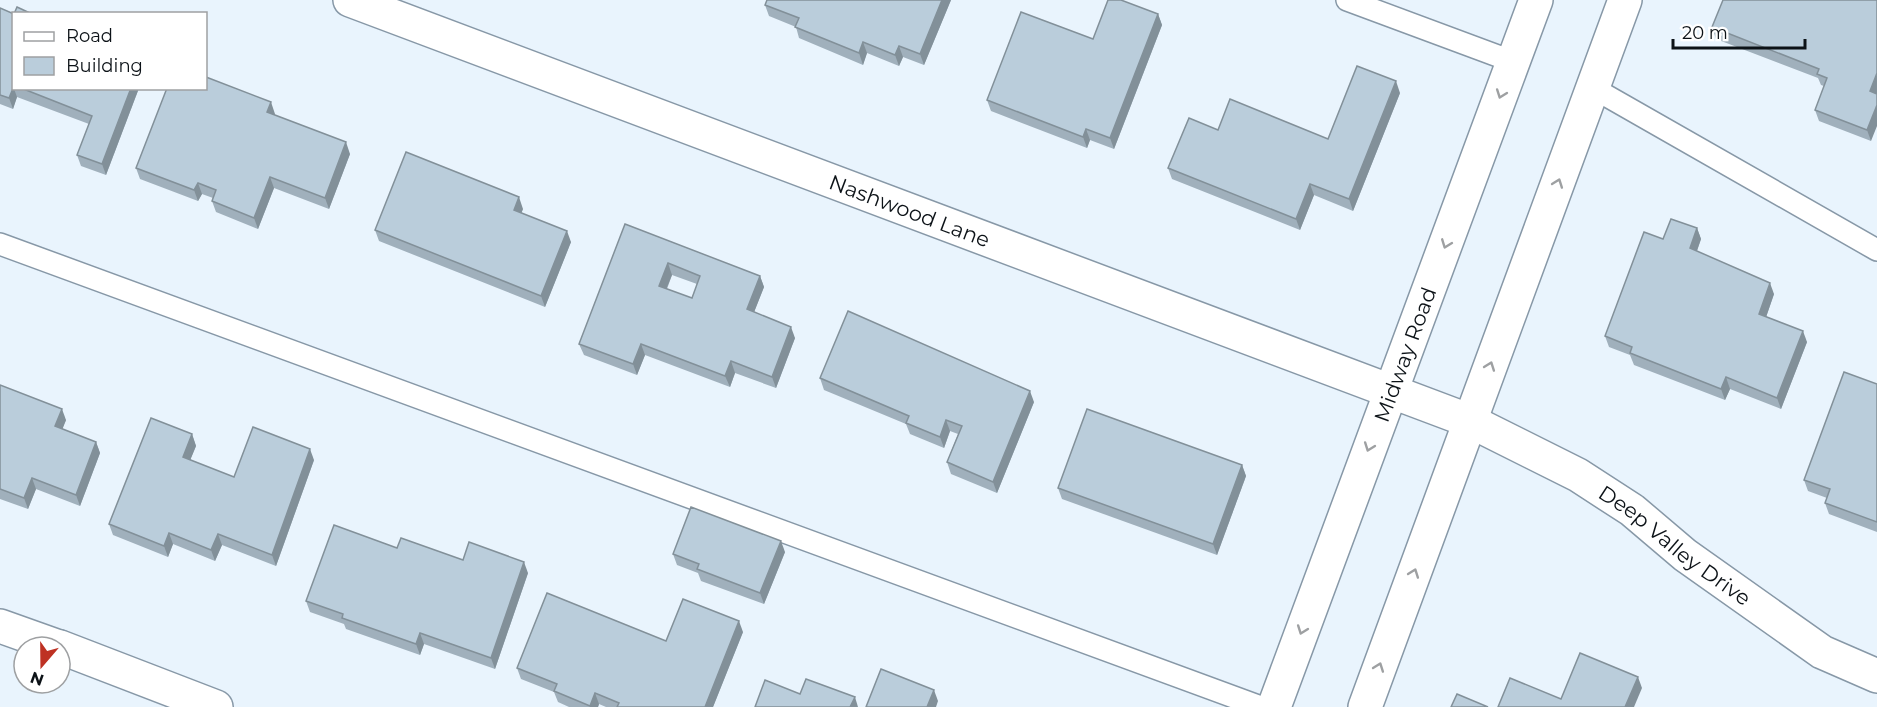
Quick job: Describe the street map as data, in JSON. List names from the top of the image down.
{
  "streets": {
    "street": ["Nashwood Lane", "Midway Road", "Deep Valley Drive"]
  },
  "crossings": [
    ["Nashwood Lane", "Midway Road"],
    ["Nashwood Lane", "Deep Valley Drive"]
  ],
  "legend": ["Road", "Building"],
  "scale_bar": "20 m",
  "north": "bottom"
}
